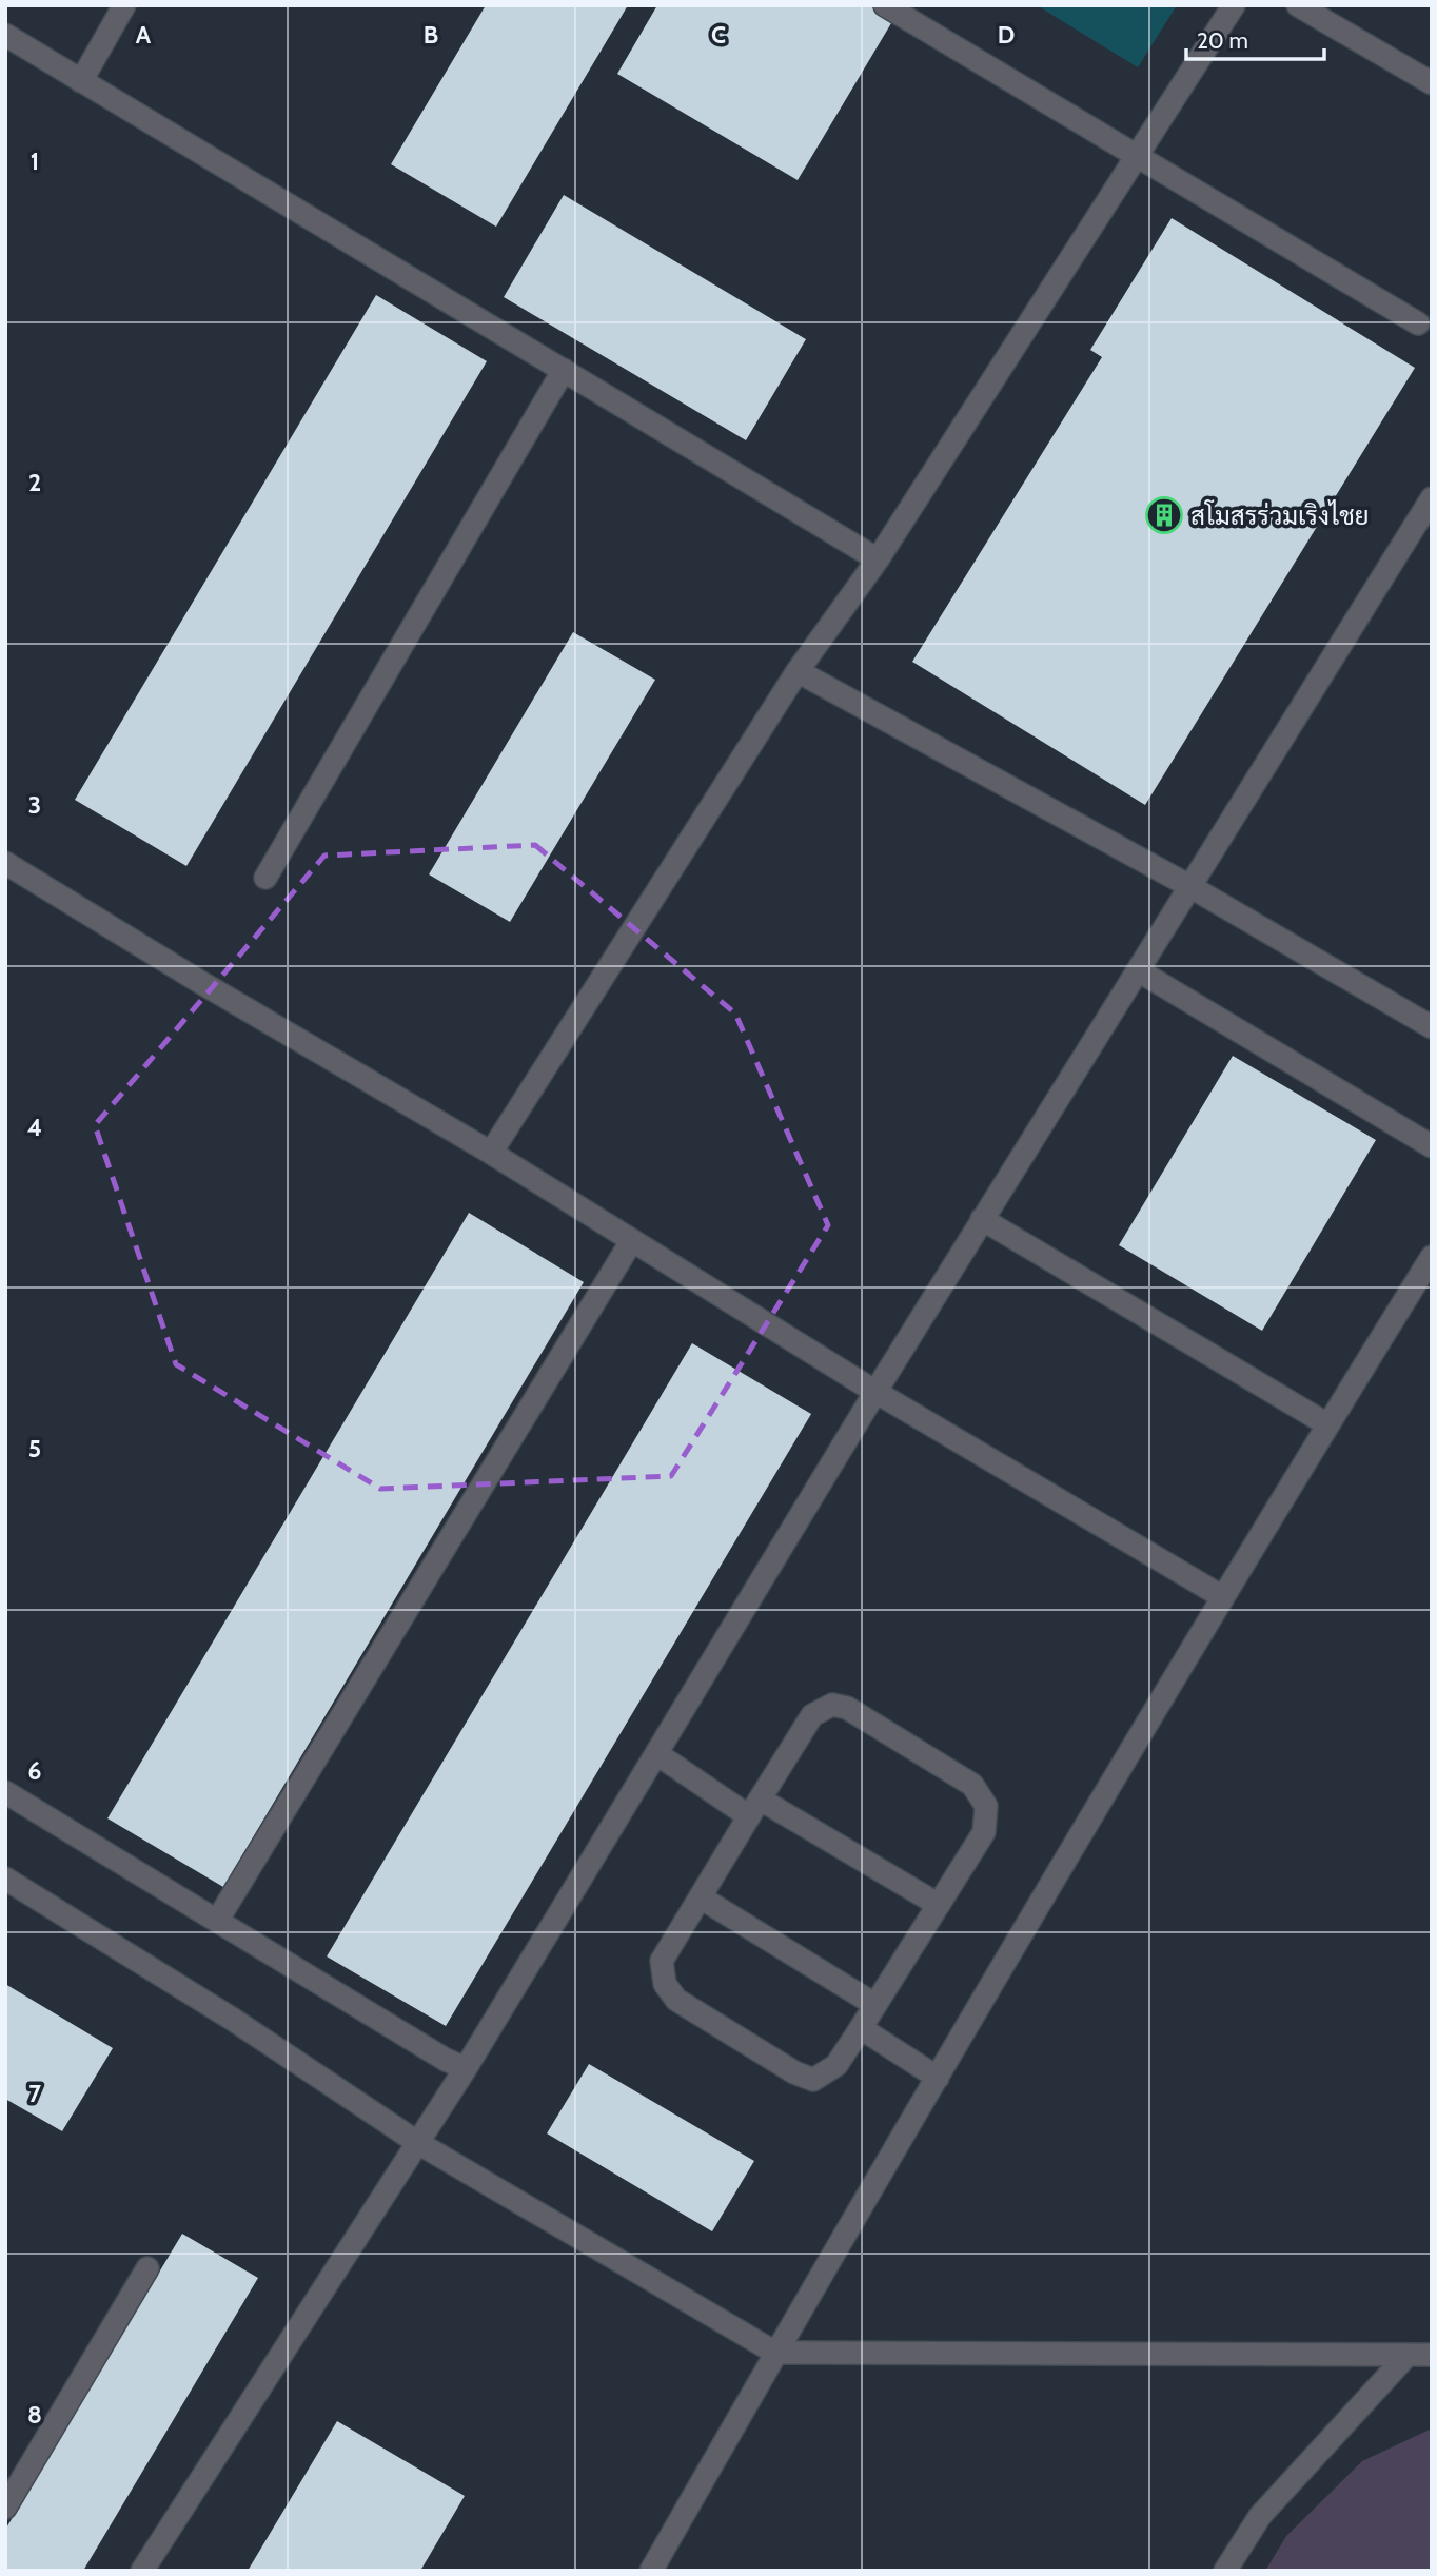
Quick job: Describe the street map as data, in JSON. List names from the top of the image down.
{
  "places": {
    "building": ["สโมสรร่วมเริงไชย"]
  },
  "scale_bar": "20 m",
  "grid": {
    "columns": [
      "A",
      "B",
      "C",
      "D"
    ],
    "rows": [
      "1",
      "2",
      "3",
      "4",
      "5",
      "6",
      "7",
      "8"
    ]
  }
}
